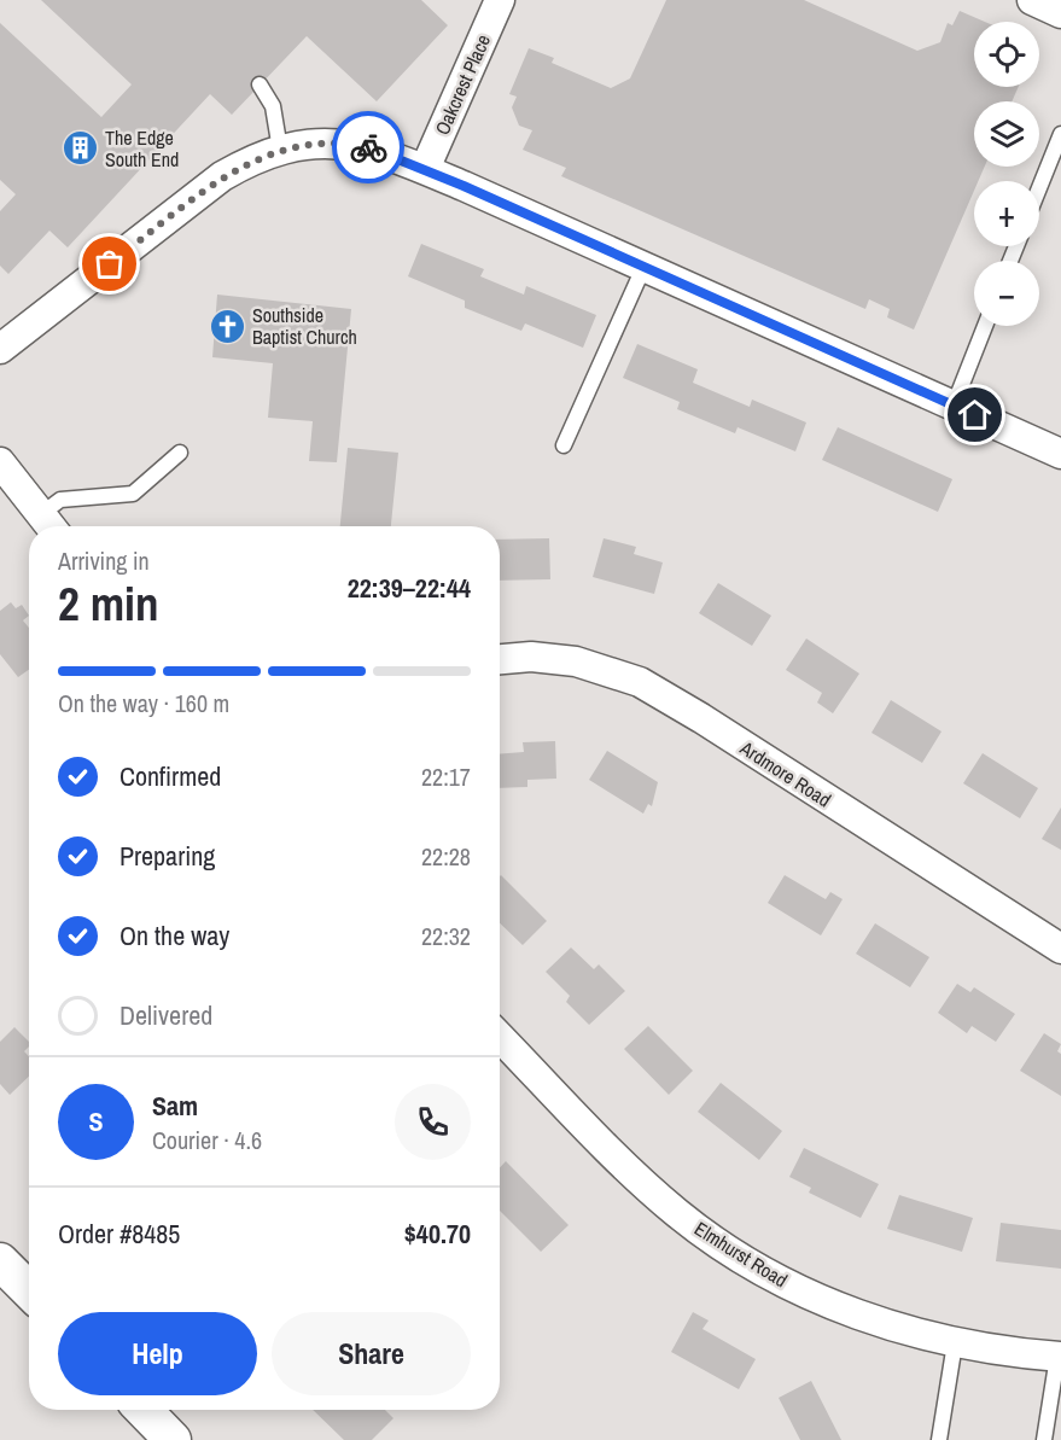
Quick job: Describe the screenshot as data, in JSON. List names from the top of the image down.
{
  "streets": {
    "street": ["Oakcrest Place", "Ardmore Road", "Elmhurst Road"]
  },
  "places": {
    "building": ["The Edge South End"],
    "church": ["Southside Baptist Church"]
  },
  "page": {
    "map_buttons": ["+", "−"],
    "heading": ["2 min", "Arriving in", "22:39–22:44"],
    "panel": [
      "Sam",
      "Courier · 4.6",
      "Order #8485",
      "$40.70"
    ],
    "bar": "On the way · 160 m",
    "list": [
      ["Confirmed", "22:17"],
      ["Preparing", "22:28"],
      ["On the way", "22:32"],
      "Delivered"
    ],
    "round": "S",
    "buttons": ["Help", "Share"]
  }
}
